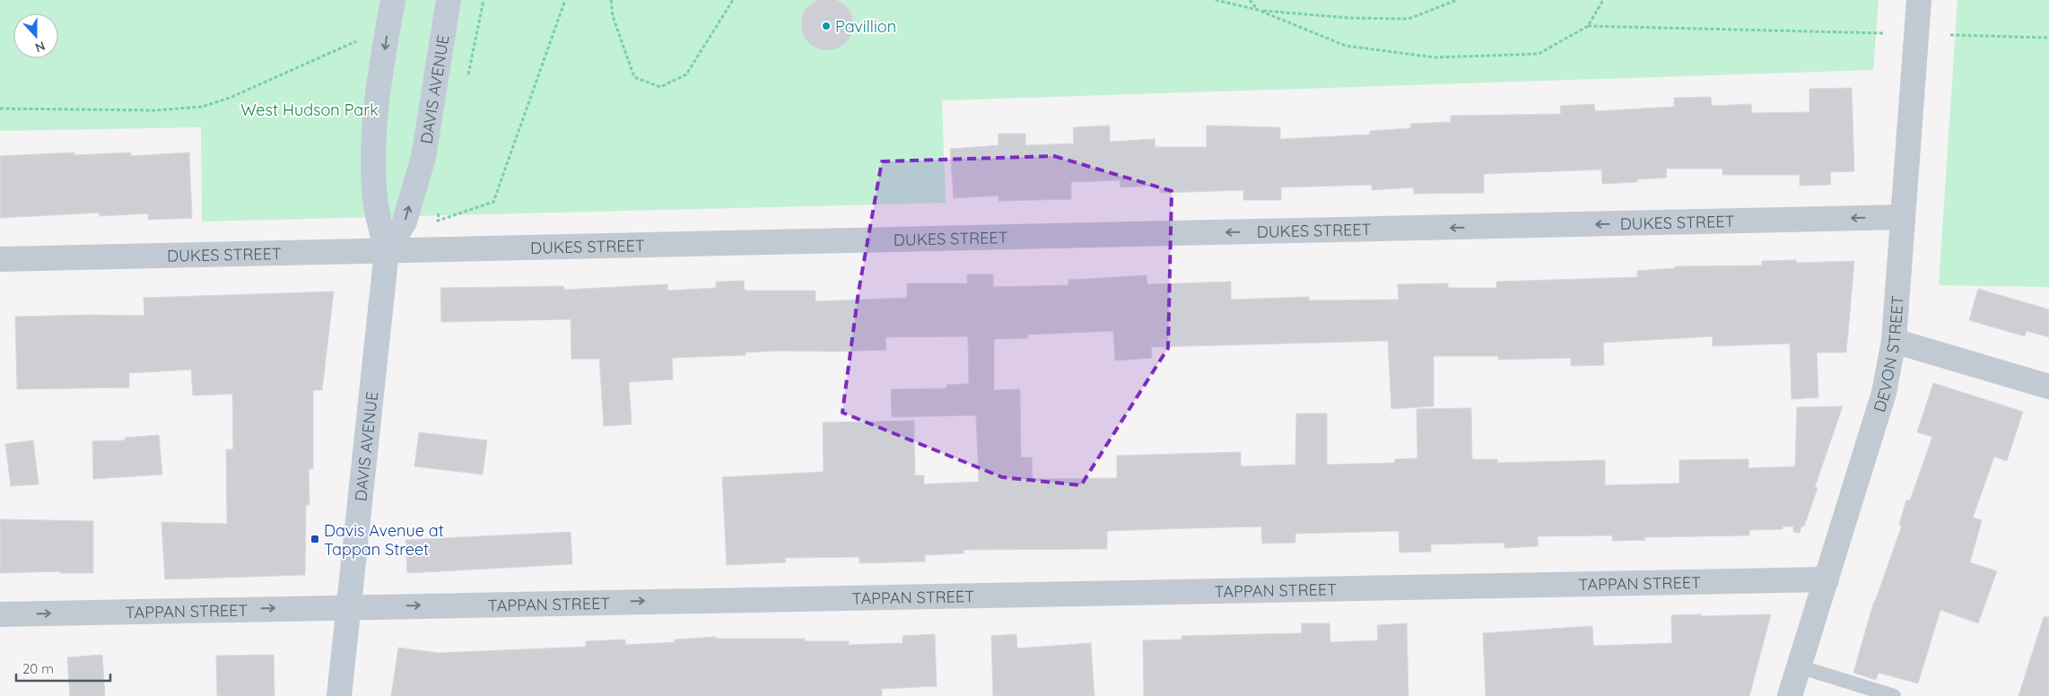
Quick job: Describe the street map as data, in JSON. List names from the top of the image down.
{
  "streets": {
    "street": [
      "DAVIS AVENUE",
      "DUKES STREET",
      "DEVON STREET",
      "TAPPAN STREET"
    ]
  },
  "crossings": [
    ["DAVIS AVENUE", "DUKES STREET"],
    ["DAVIS AVENUE", "TAPPAN STREET"],
    ["DUKES STREET", "DEVON STREET"],
    ["DEVON STREET", "TAPPAN STREET"]
  ],
  "one_way": ["DUKES STREET", "TAPPAN STREET"],
  "parks": ["West Hudson Park"],
  "places": {
    "other": ["Pavillion"],
    "transit": ["Davis Avenue at Tappan Street"]
  },
  "scale_bar": "20 m",
  "north": "bottom"
}
